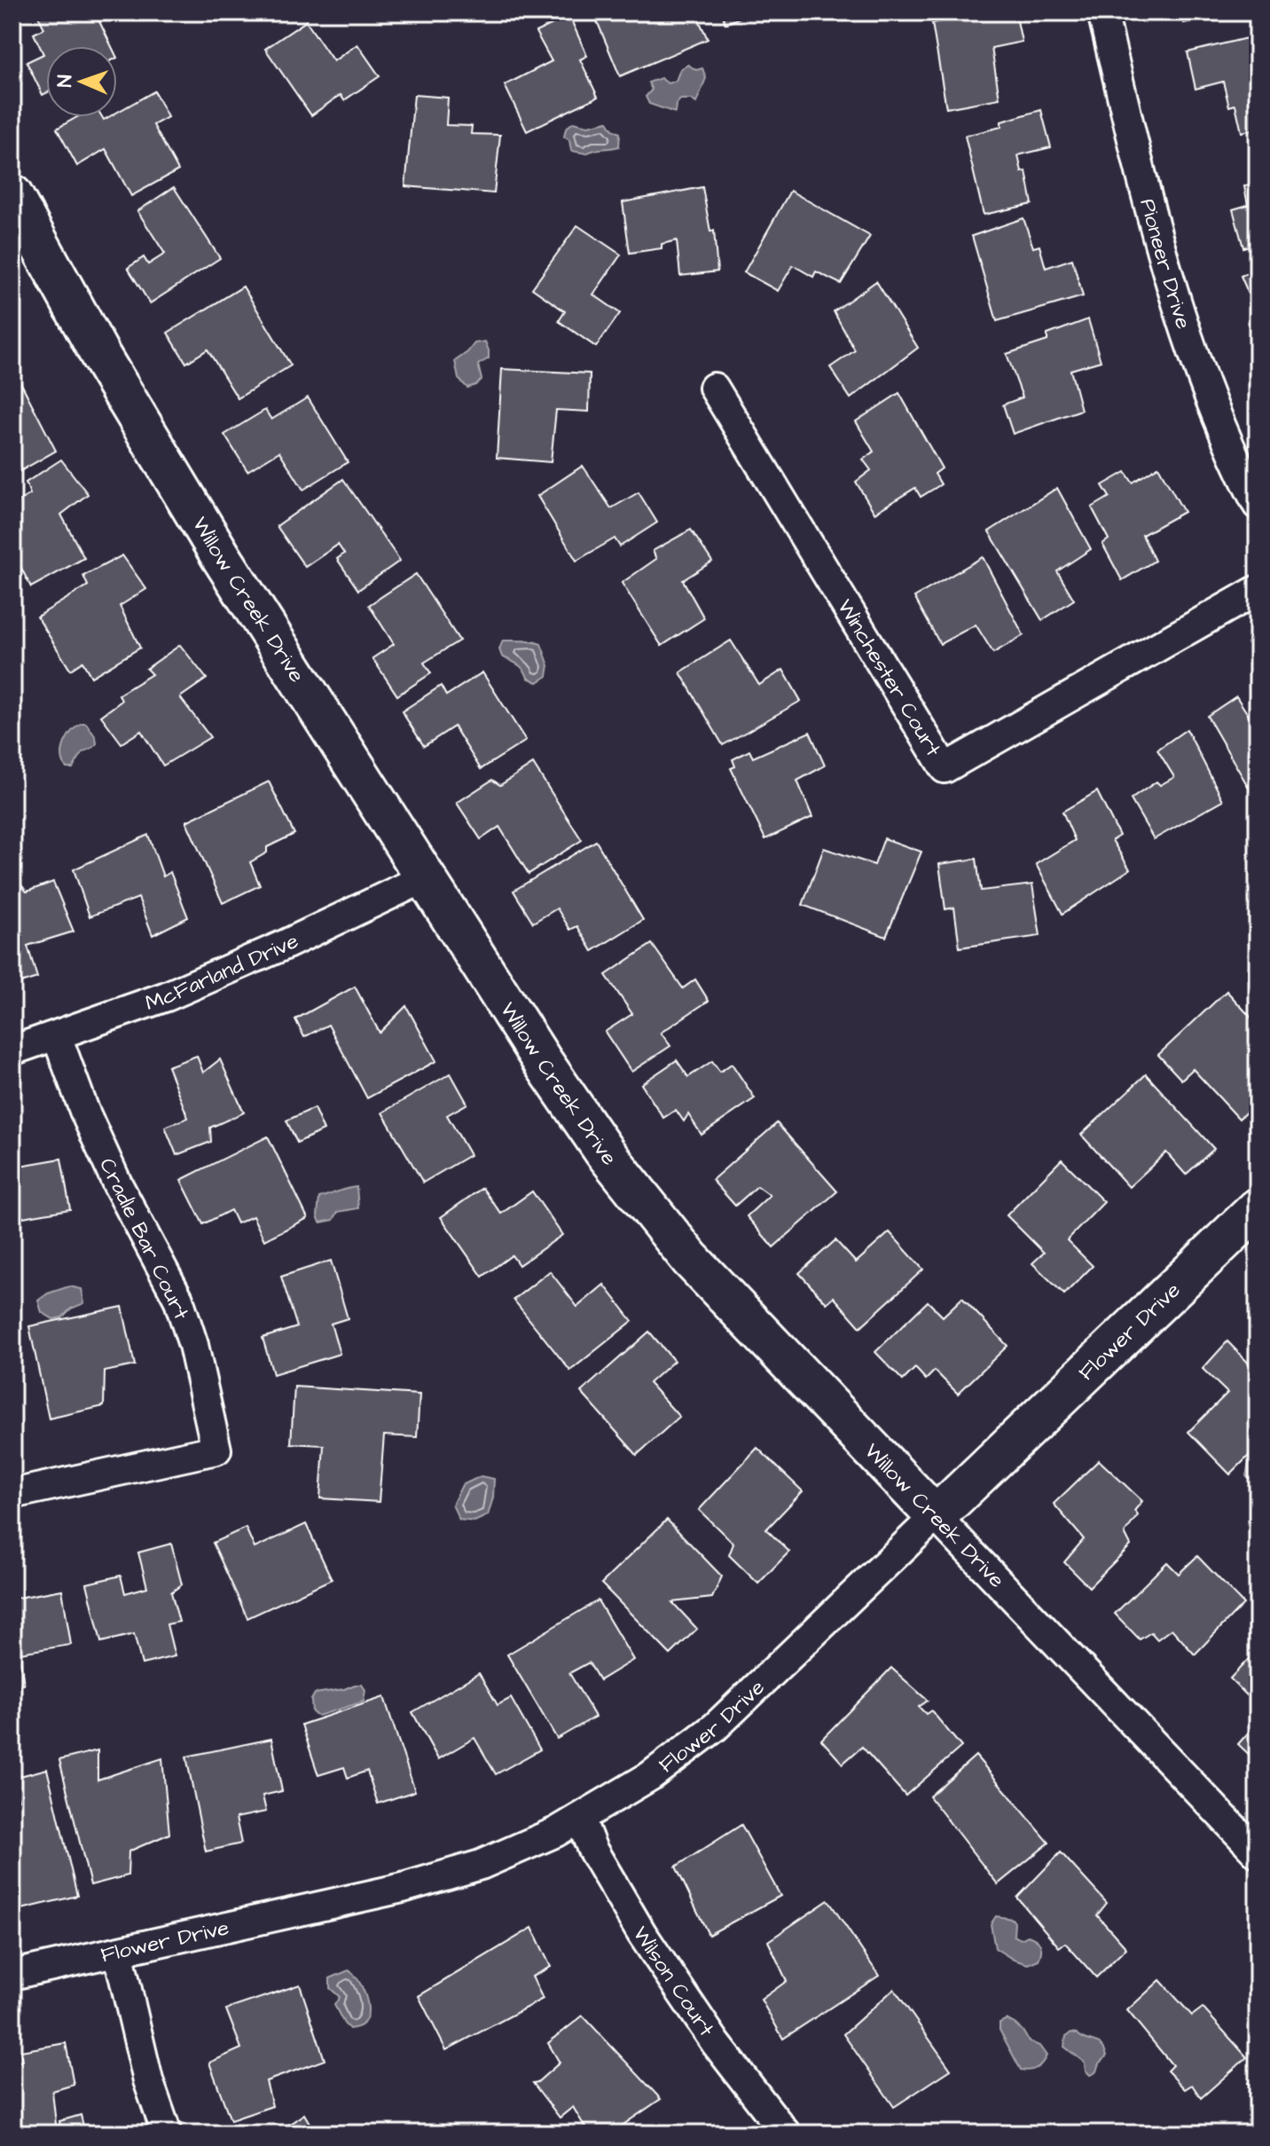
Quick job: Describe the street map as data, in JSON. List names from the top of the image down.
{
  "streets": {
    "street": [
      "Pioneer Drive",
      "Willow Creek Drive",
      "Winchester Court",
      "McFarland Drive",
      "Cradle Bar Court",
      "Flower Drive",
      "Wilson Court"
    ]
  },
  "crossings": [
    ["Willow Creek Drive", "McFarland Drive"],
    ["Willow Creek Drive", "Flower Drive"],
    ["McFarland Drive", "Cradle Bar Court"],
    ["Flower Drive", "Wilson Court"]
  ],
  "north": "left"
}
